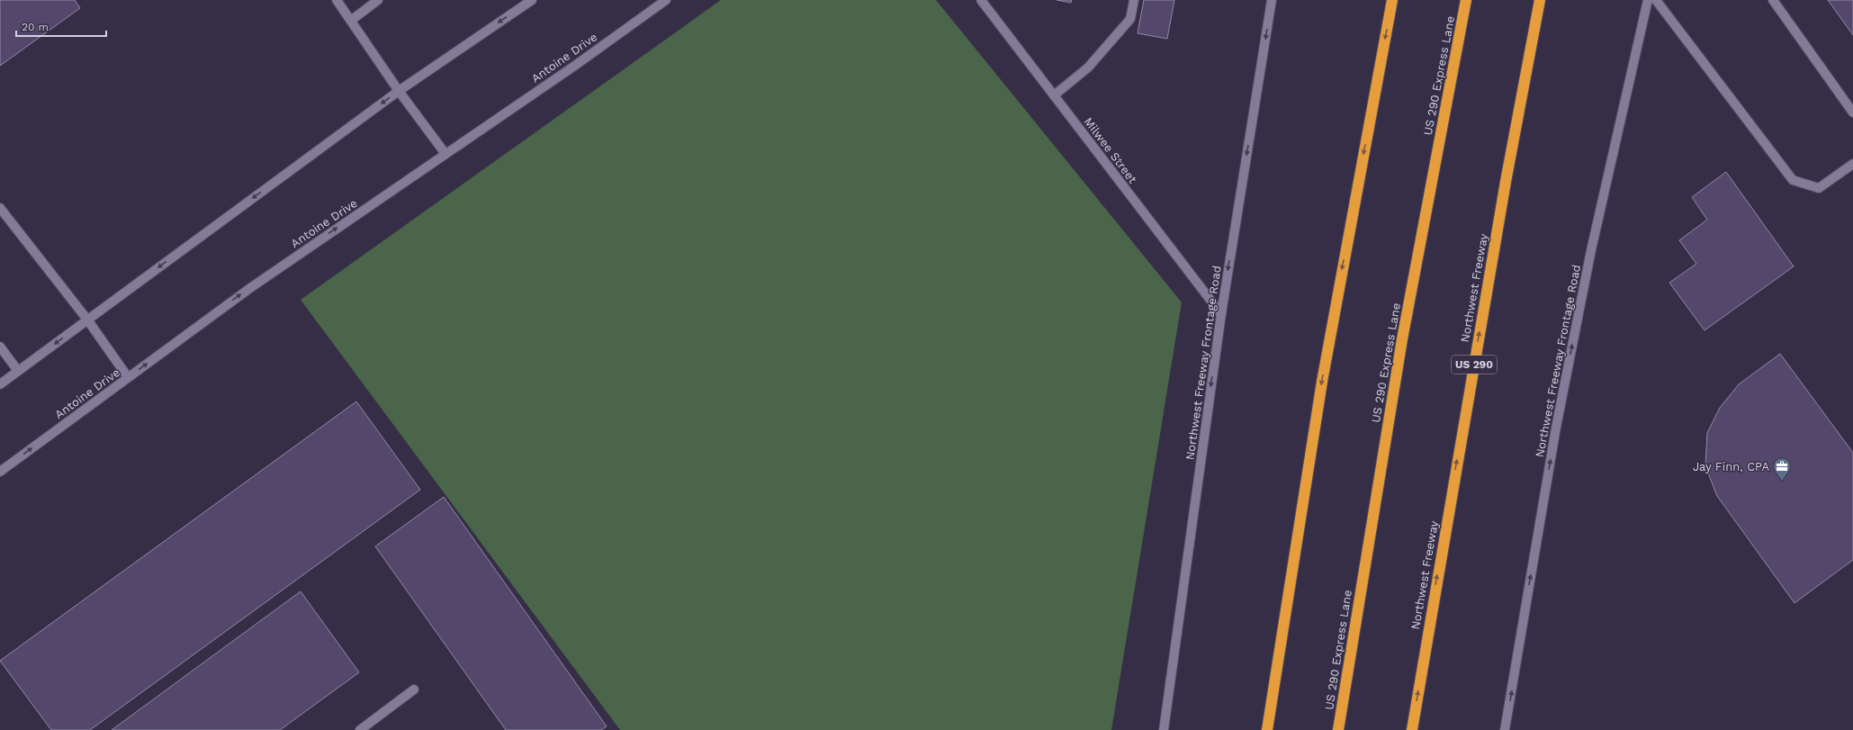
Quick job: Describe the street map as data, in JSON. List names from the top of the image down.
{
  "streets": {
    "highway": ["US 290 Express Lane", "Northwest Freeway", "US 290"],
    "main road": ["Antoine Drive", "Milwee Street", "Northwest Freeway Frontage Road"]
  },
  "crossings": [
    ["Milwee Street", "Northwest Freeway Frontage Road"]
  ],
  "one_way": ["Northwest Freeway"],
  "places": {
    "office": ["Jay Finn, CPA"]
  },
  "scale_bar": "20 m"
}
